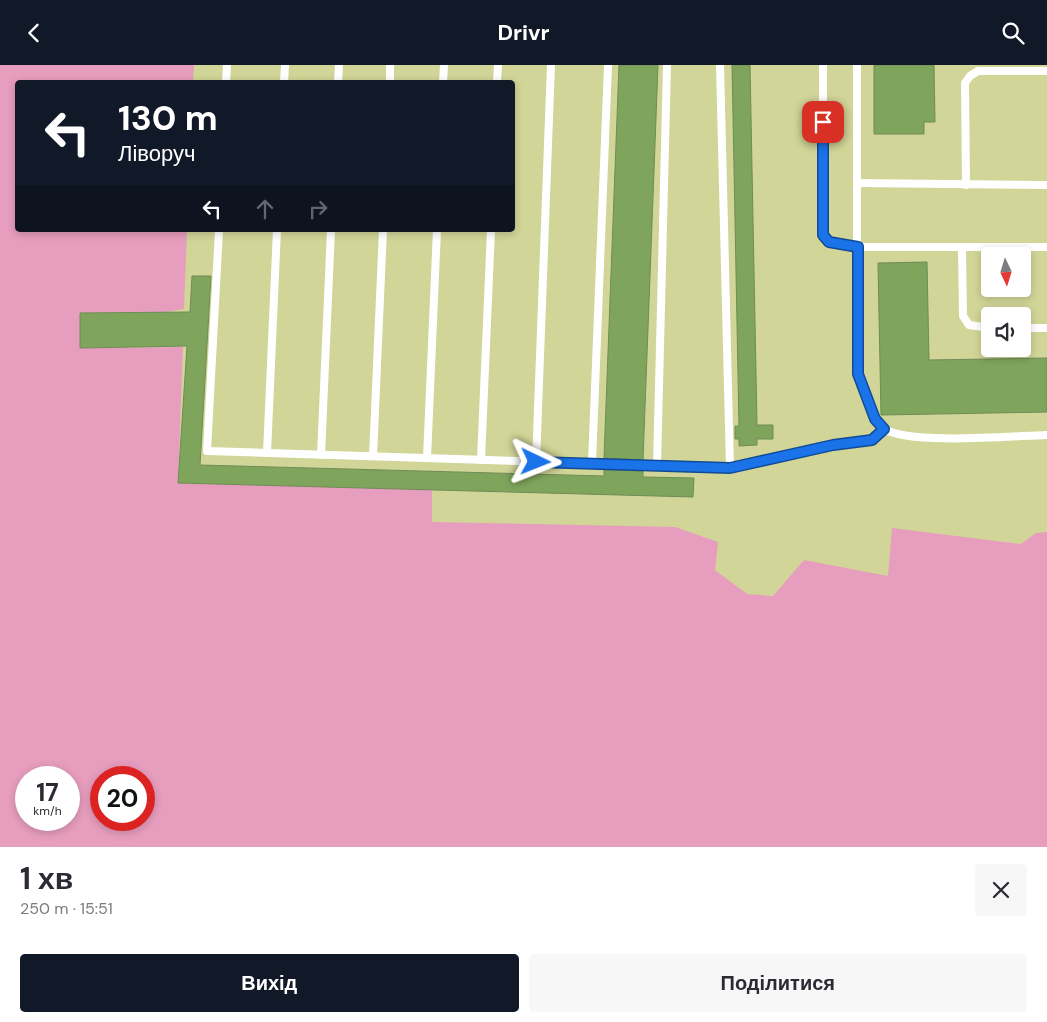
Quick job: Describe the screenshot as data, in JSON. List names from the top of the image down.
{
  "north": "bottom",
  "page": {
    "header": "Drivr",
    "turn": ["130 m", "Ліворуч"],
    "speed": "17 km/h",
    "limit": "20",
    "heading": ["1 хв", "250 m · 15:51"],
    "buttons": ["Вихід", "Поділитися"]
  }
}
